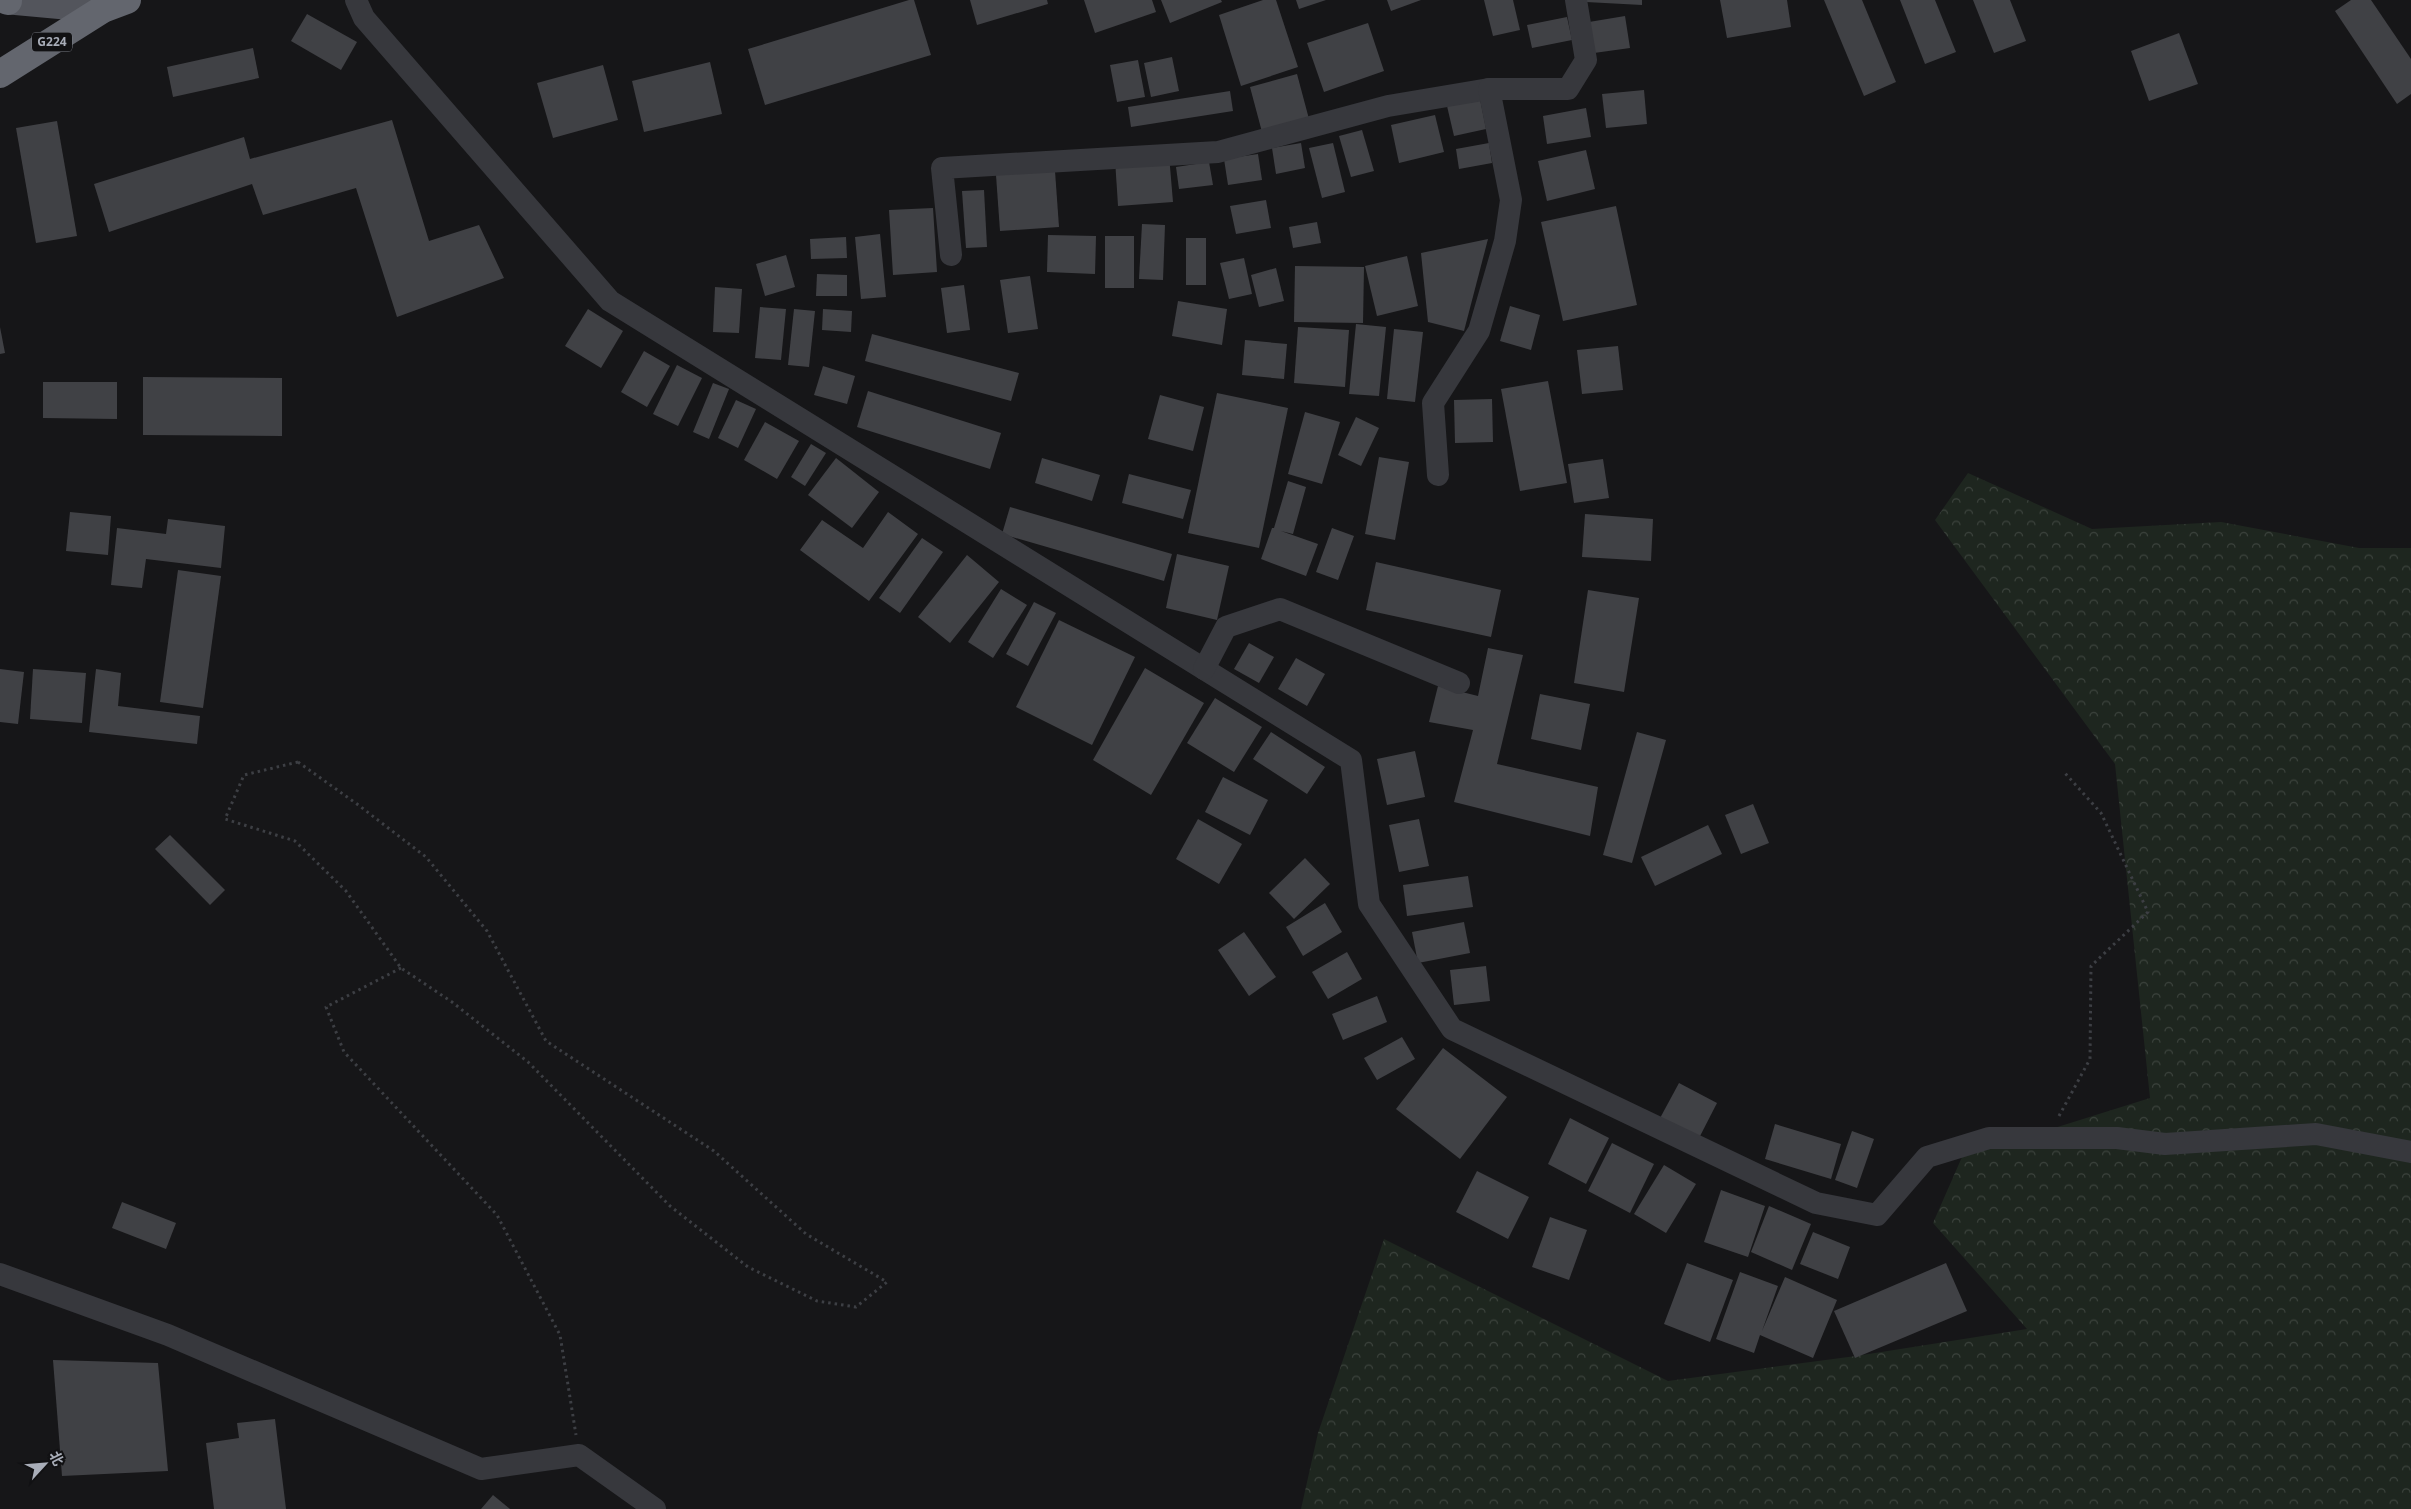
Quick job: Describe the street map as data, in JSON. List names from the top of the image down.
{
  "streets": {
    "highway": ["G224"]
  },
  "north": "top right"
}
